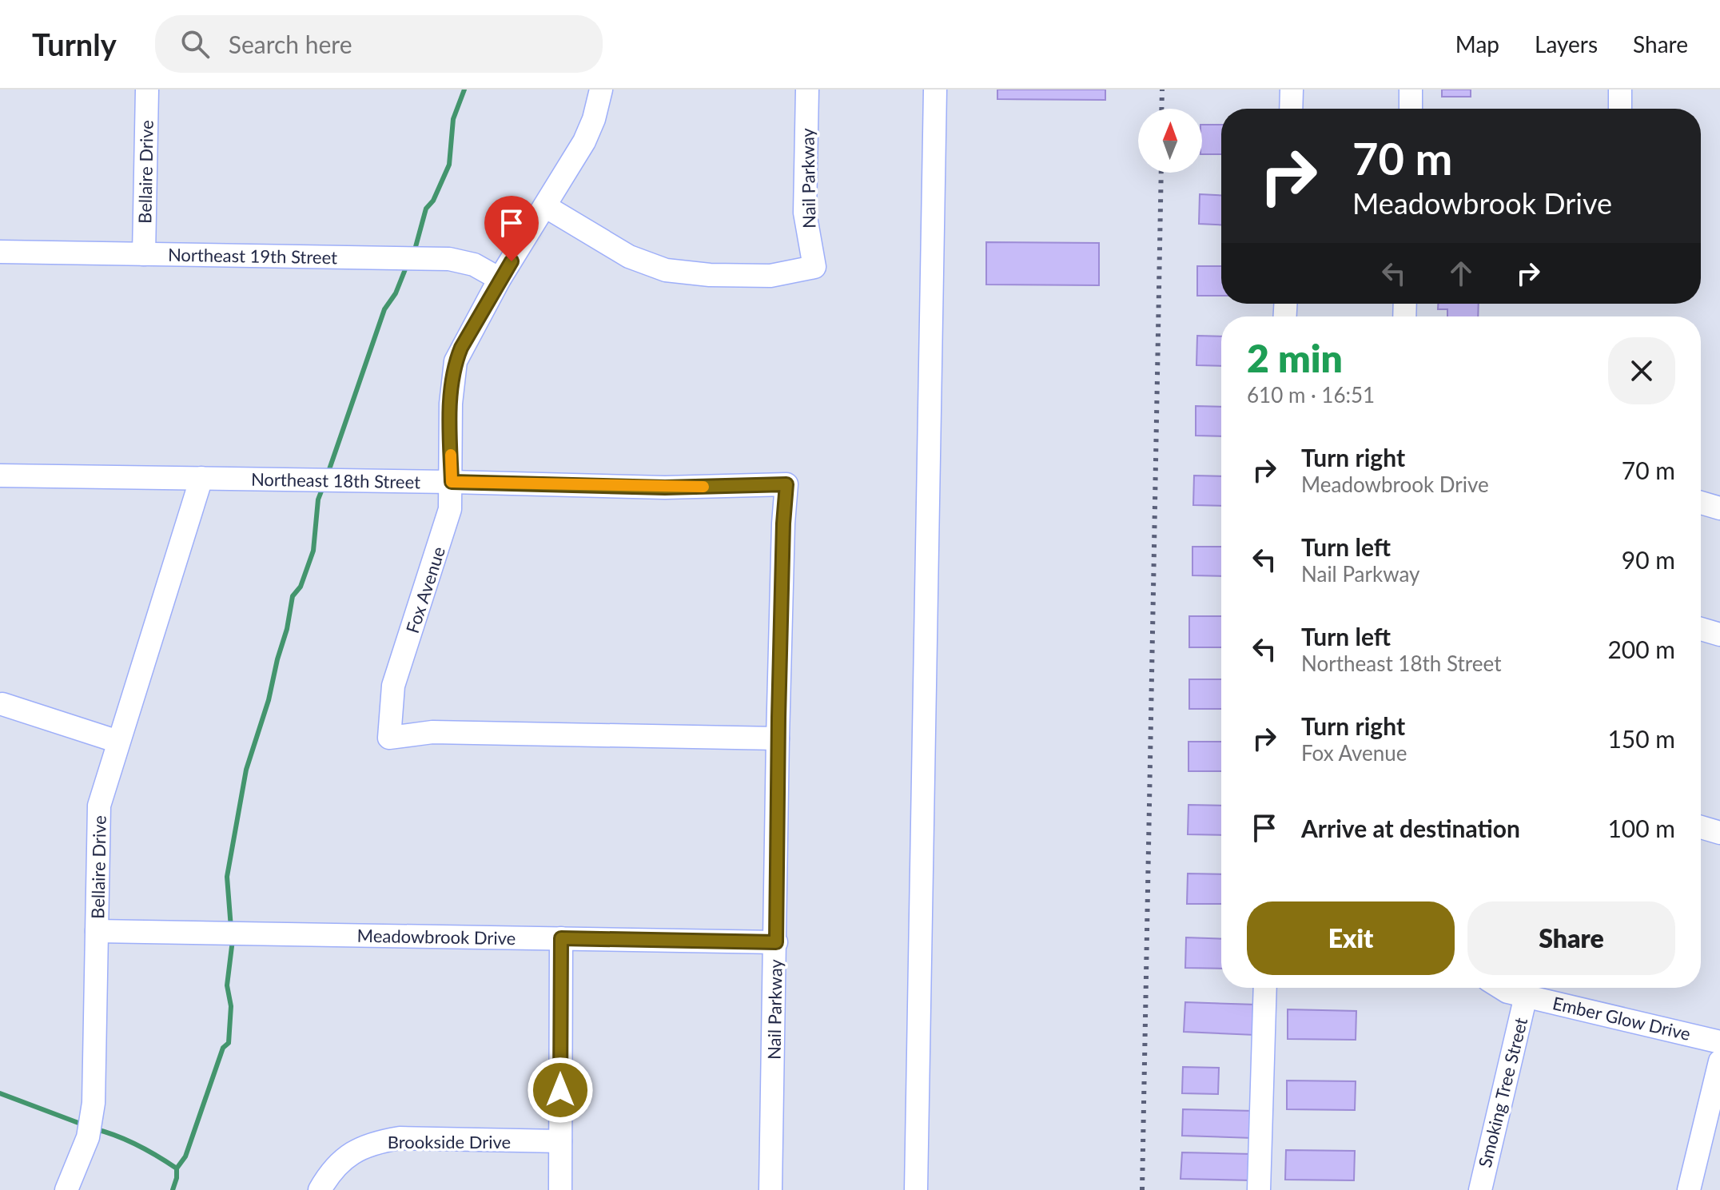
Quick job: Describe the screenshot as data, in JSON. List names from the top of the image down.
{
  "streets": {
    "street": [
      "Bellaire Drive",
      "Nail Parkway",
      "Northeast 19th Street",
      "Northeast 18th Street",
      "Fox Avenue",
      "Meadowbrook Drive",
      "Ember Glow Drive",
      "Smoking Tree Street",
      "Brookside Drive"
    ]
  },
  "crossings": [
    ["Bellaire Drive", "Northeast 19th Street"],
    ["Bellaire Drive", "Northeast 18th Street"],
    ["Bellaire Drive", "Meadowbrook Drive"],
    ["Nail Parkway", "Northeast 18th Street"],
    ["Nail Parkway", "Fox Avenue"],
    ["Nail Parkway", "Meadowbrook Drive"],
    ["Northeast 19th Street", "Fox Avenue"],
    ["Northeast 18th Street", "Fox Avenue"],
    ["Ember Glow Drive", "Smoking Tree Street"]
  ],
  "north": "top",
  "page": {
    "header": "Turnly",
    "search": "Search here",
    "nav": ["Map", "Layers", "Share"],
    "turn": ["70 m", "Meadowbrook Drive"],
    "heading": ["2 min", "610 m · 16:51"],
    "list": [
      {
        "name": "Turn right",
        "note": "Meadowbrook Drive",
        "value": "70 m"
      },
      {
        "name": "Turn left",
        "note": "Nail Parkway",
        "value": "90 m"
      },
      {
        "name": "Turn left",
        "note": "Northeast 18th Street",
        "value": "200 m"
      },
      {
        "name": "Turn right",
        "note": "Fox Avenue",
        "value": "150 m"
      },
      {
        "name": "Arrive at destination",
        "value": "100 m"
      }
    ],
    "buttons": ["Exit", "Share"]
  }
}
